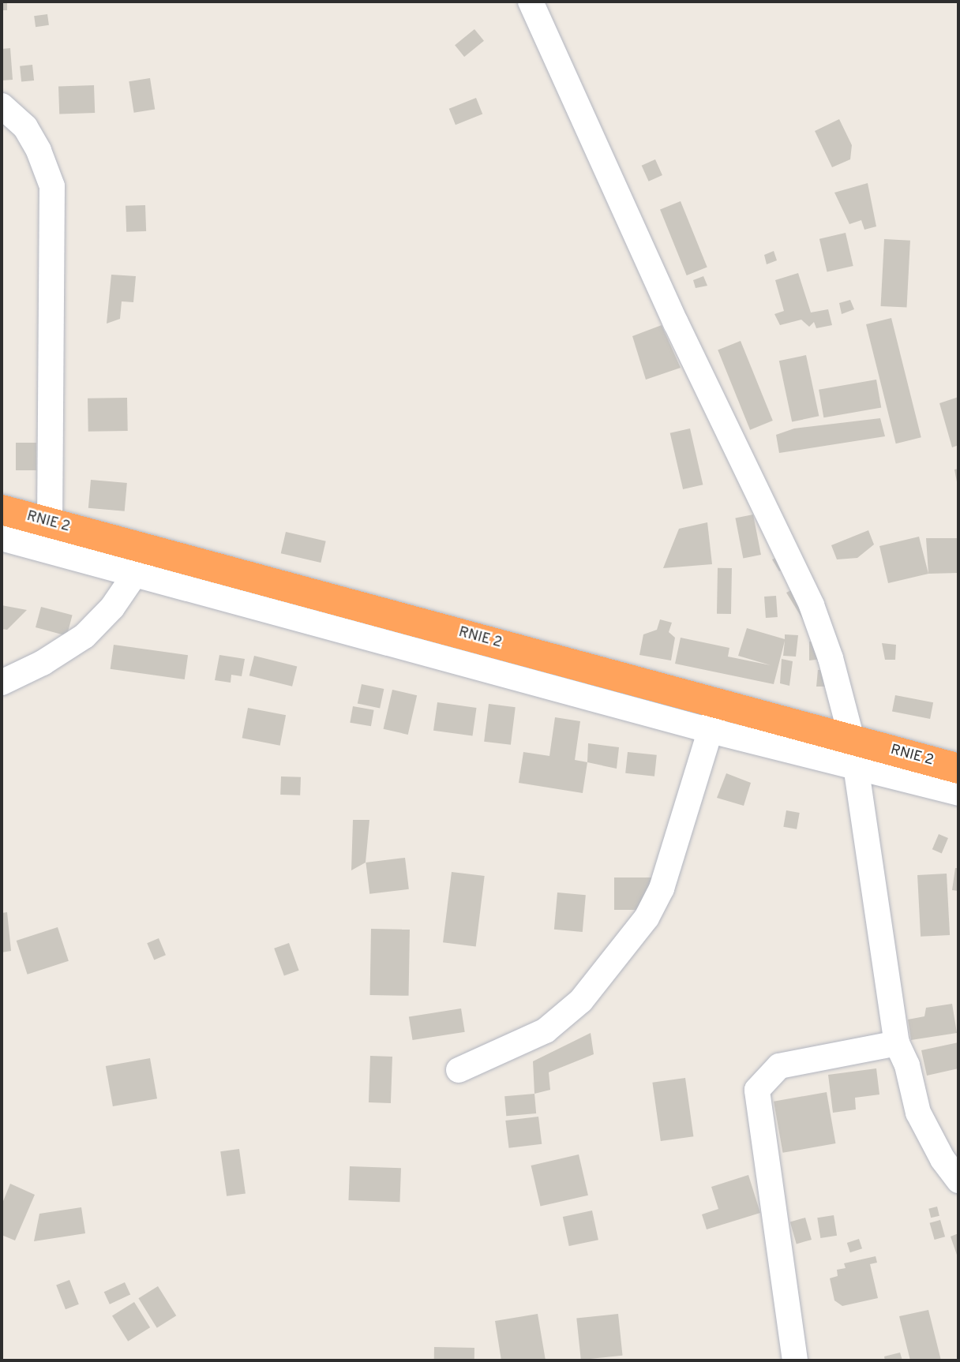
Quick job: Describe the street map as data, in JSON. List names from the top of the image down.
{
  "streets": {
    "highway": ["RNIE 2"]
  }
}
